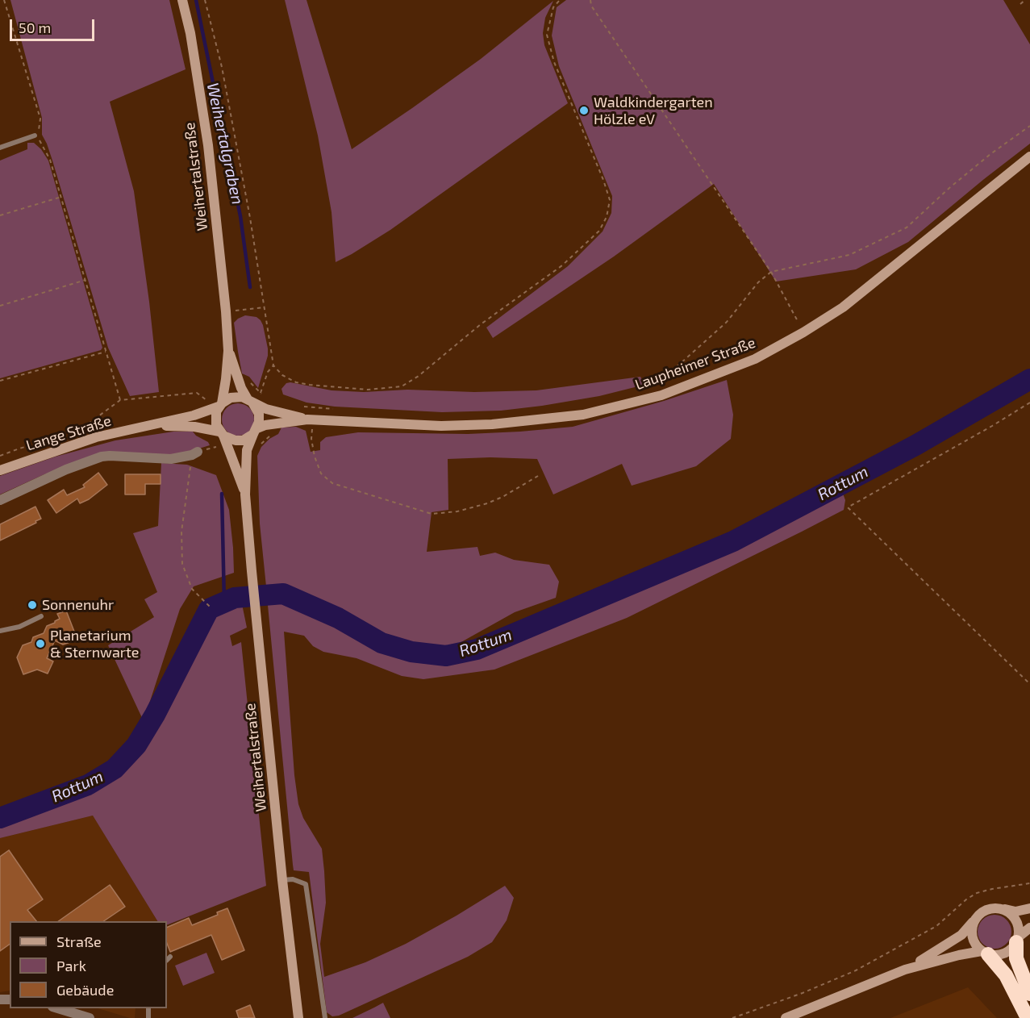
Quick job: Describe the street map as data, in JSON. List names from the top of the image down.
{
  "streets": {
    "street": ["Weihertalstraße", "Laupheimer Straße", "Lange Straße"]
  },
  "crossings": [
    ["Weihertalstraße", "Laupheimer Straße"],
    ["Weihertalstraße", "Lange Straße"],
    ["Laupheimer Straße", "Lange Straße"]
  ],
  "water": ["Weihertalgraben", "Rottum"],
  "places": ["Waldkindergarten Hölzle eV", "Sonnenuhr", "Planetarium & Sternwarte"],
  "legend": ["Straße", "Park", "Gebäude"],
  "scale_bar": "50 m"
}
